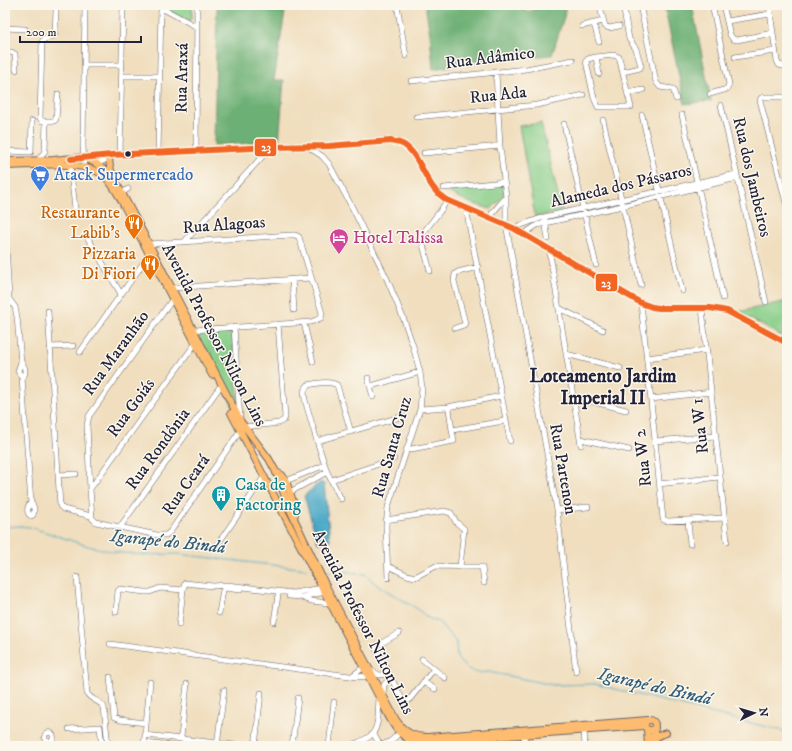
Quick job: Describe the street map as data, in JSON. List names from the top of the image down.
{
  "streets": {
    "main road": ["Avenida Professor Nilton Lins"],
    "street": [
      "Rua Adâmico",
      "Rua Araxá",
      "Rua Ada",
      "Rua dos Jambeiros",
      "Alameda dos Pássaros",
      "Rua Alagoas",
      "Rua Maranhão",
      "Rua Goiás",
      "Rua W 1",
      "Rua Santa Cruz",
      "Rua Rondônia",
      "Rua W 2",
      "Rua Partenon",
      "Rua Ceará"
    ]
  },
  "crossings": [
    ["Rua Adâmico", "Rua Partenon"],
    ["Rua Ada", "Rua Partenon"],
    ["Rua dos Jambeiros", "Alameda dos Pássaros"],
    ["Rua Alagoas", "Avenida Professor Nilton Lins"],
    ["Avenida Professor Nilton Lins", "Rua Maranhão"],
    ["Avenida Professor Nilton Lins", "Rua Goiás"],
    ["Avenida Professor Nilton Lins", "Rua Rondônia"],
    ["Avenida Professor Nilton Lins", "Rua Ceará"],
    ["Rua Maranhão", "Rua Goiás"],
    ["Rua Rondônia", "Rua Ceará"]
  ],
  "districts": ["Loteamento Jardim Imperial II"],
  "water": ["Igarapé do Bindá"],
  "places": {
    "supermarket": ["Atack Supermercado"],
    "restaurant": ["Restaurante Labib's", "Pizzaria Di Fiori"],
    "hotel": ["Hotel Talissa"],
    "building": ["Casa de Factoring"]
  },
  "lines": ["transit line 23"],
  "scale_bar": "200 m",
  "north": "right"
}
